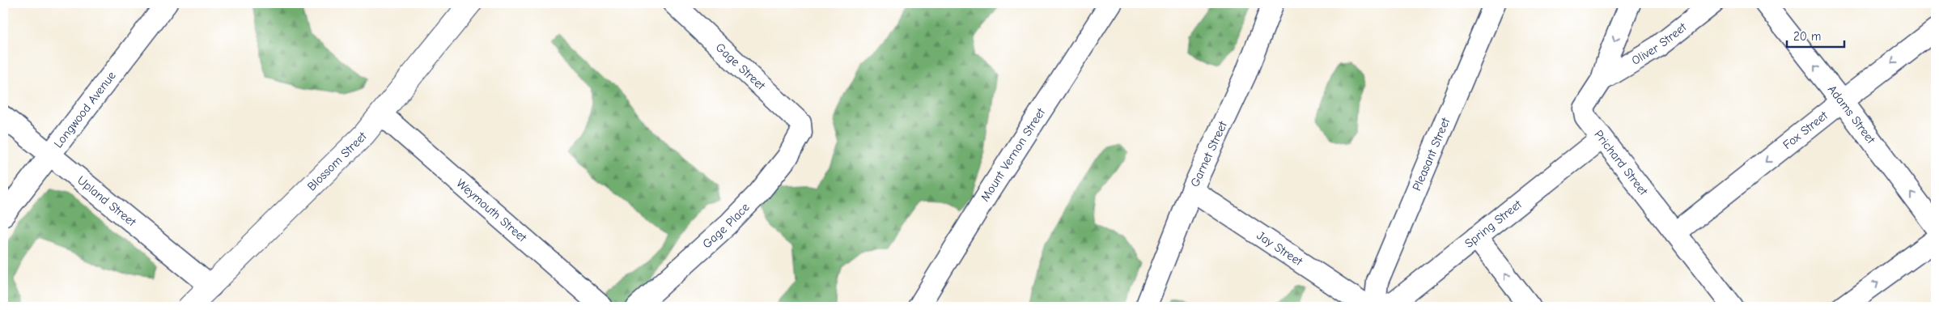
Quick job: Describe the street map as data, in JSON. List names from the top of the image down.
{
  "streets": {
    "street": [
      "Oliver Street",
      "Gage Street",
      "Longwood Avenue",
      "Adams Street",
      "Fox Street",
      "Mount Vernon Street",
      "Pleasant Street",
      "Garnet Street",
      "Blossom Street",
      "Prichard Street",
      "Upland Street",
      "Weymouth Street",
      "Spring Street",
      "Gage Place",
      "Jay Street"
    ]
  },
  "crossings": [
    ["Oliver Street", "Prichard Street"],
    ["Gage Street", "Gage Place"],
    ["Longwood Avenue", "Upland Street"],
    ["Adams Street", "Fox Street"],
    ["Fox Street", "Prichard Street"],
    ["Garnet Street", "Jay Street"],
    ["Blossom Street", "Upland Street"],
    ["Blossom Street", "Weymouth Street"],
    ["Prichard Street", "Spring Street"]
  ],
  "one_way": ["Adams Street"],
  "scale_bar": "20 m"
}
